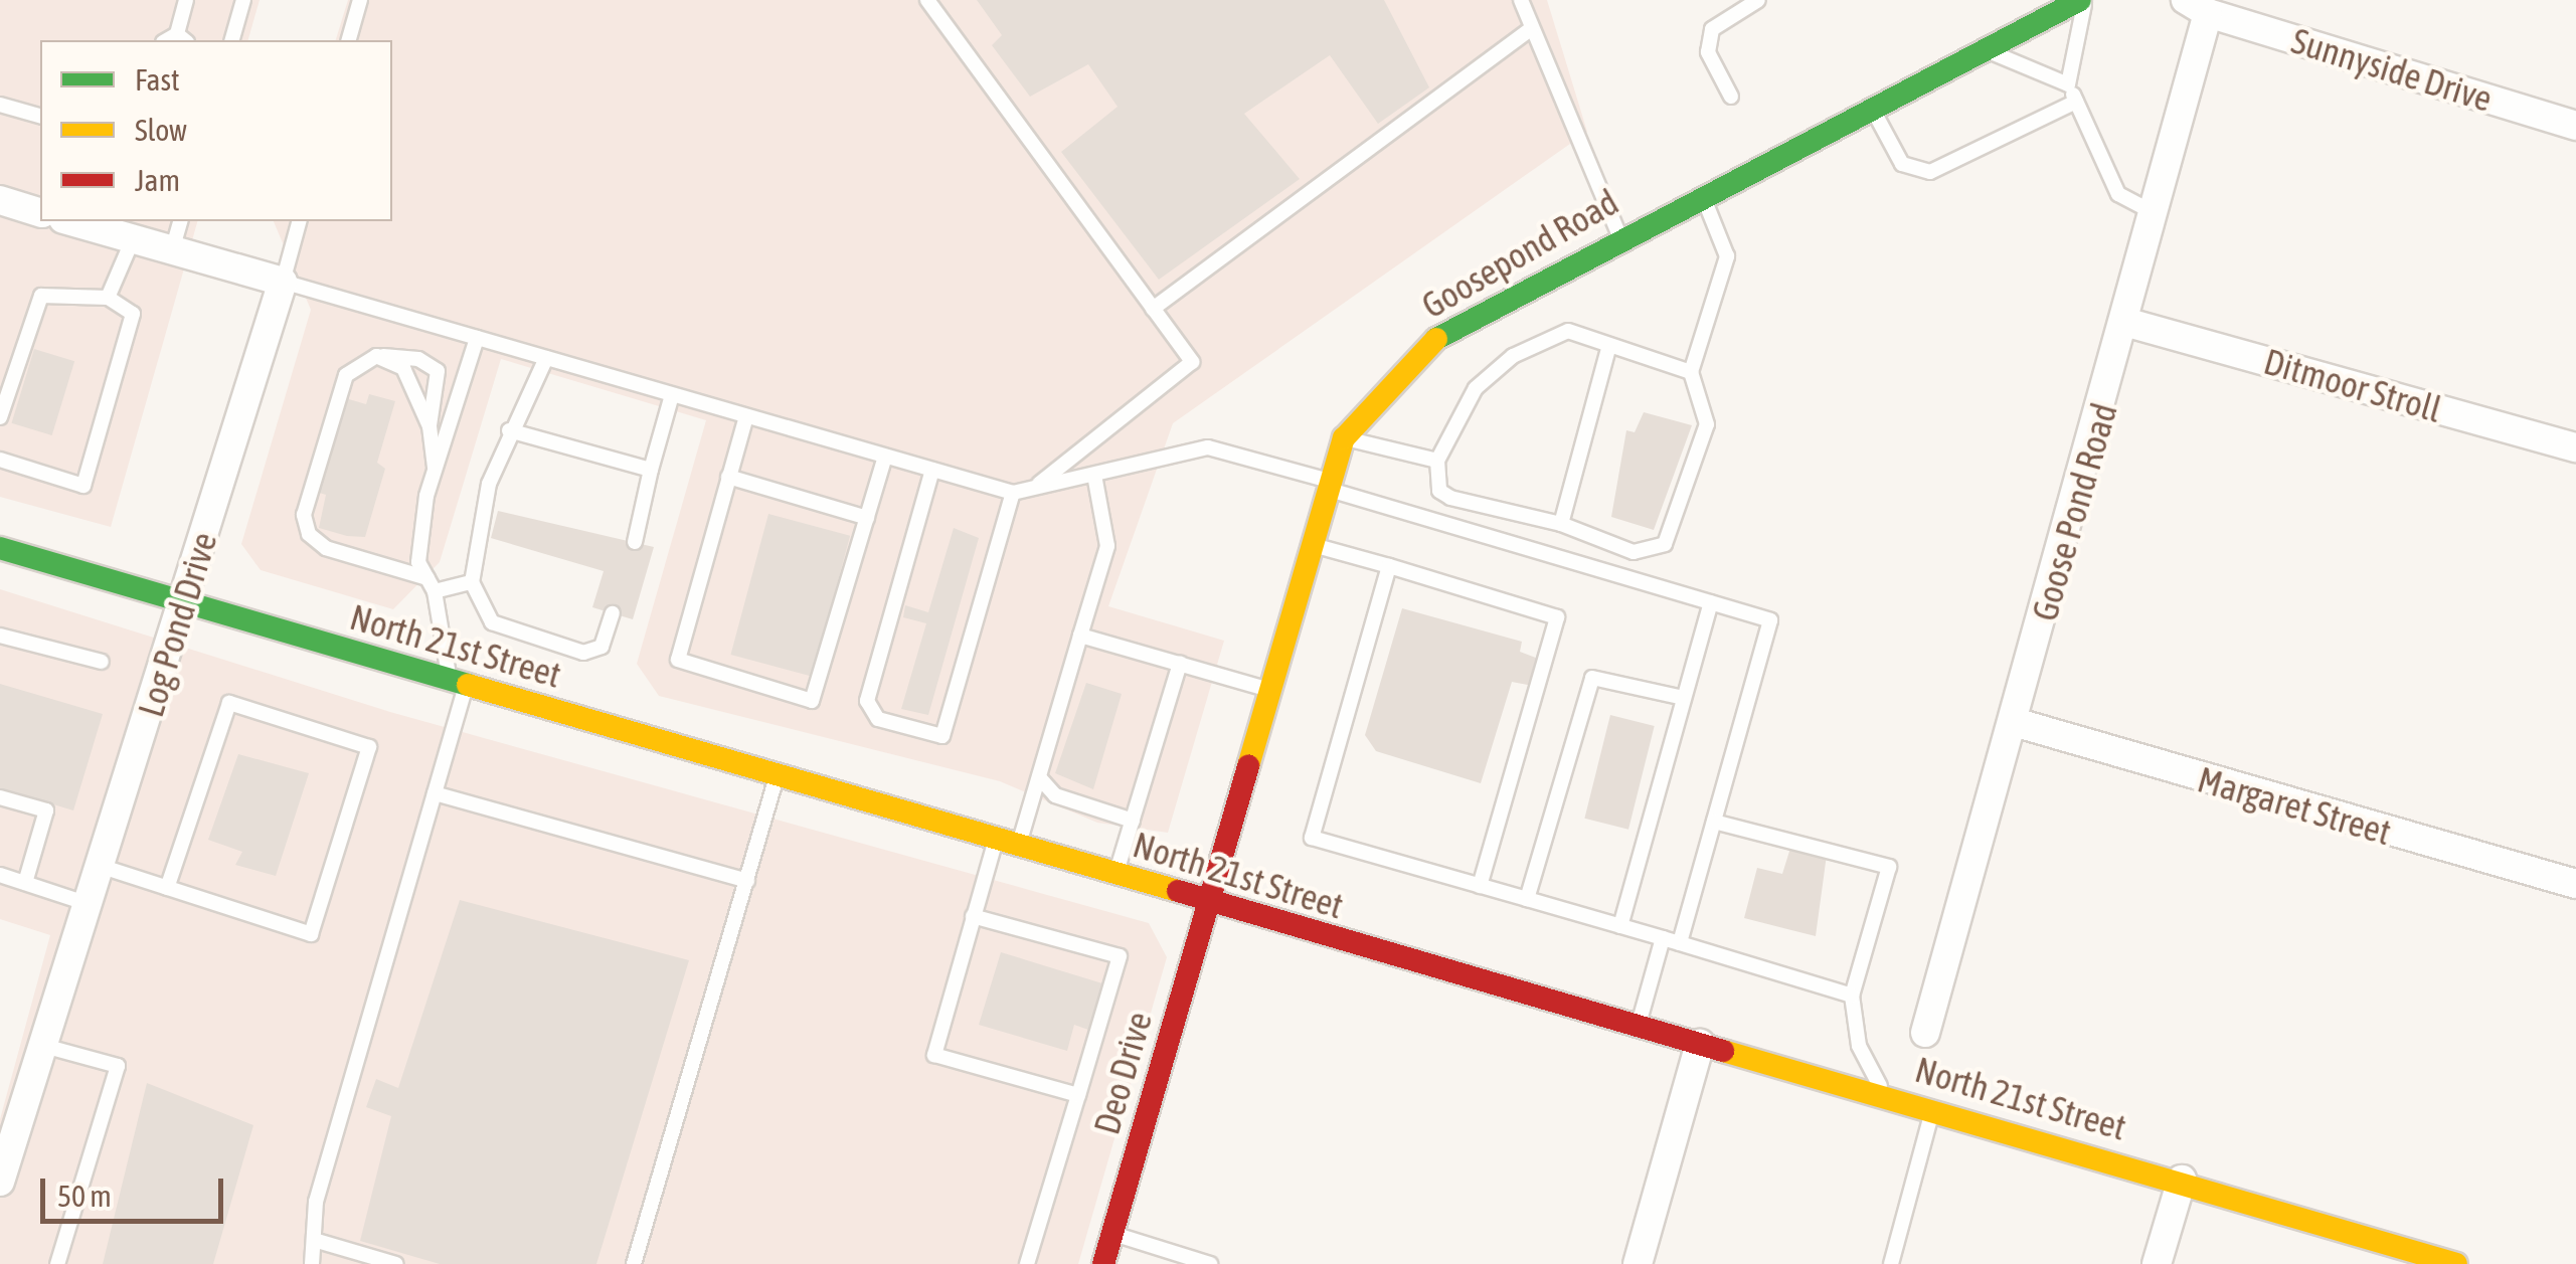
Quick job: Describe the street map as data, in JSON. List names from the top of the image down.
{
  "streets": {
    "main road": ["Goosepond Road", "North 21st Street", "Deo Drive"],
    "street": [
      "Sunnyside Drive",
      "Ditmoor Stroll",
      "Goose Pond Road",
      "Log Pond Drive",
      "Margaret Street"
    ]
  },
  "crossings": [
    ["Sunnyside Drive", "Goose Pond Road"],
    ["Goosepond Road", "North 21st Street"],
    ["Goosepond Road", "Deo Drive"],
    ["Ditmoor Stroll", "Goose Pond Road"],
    ["Goose Pond Road", "Margaret Street"],
    ["Log Pond Drive", "North 21st Street"],
    ["North 21st Street", "Deo Drive"]
  ],
  "legend": ["Fast", "Slow", "Jam"],
  "scale_bar": "50 m"
}
